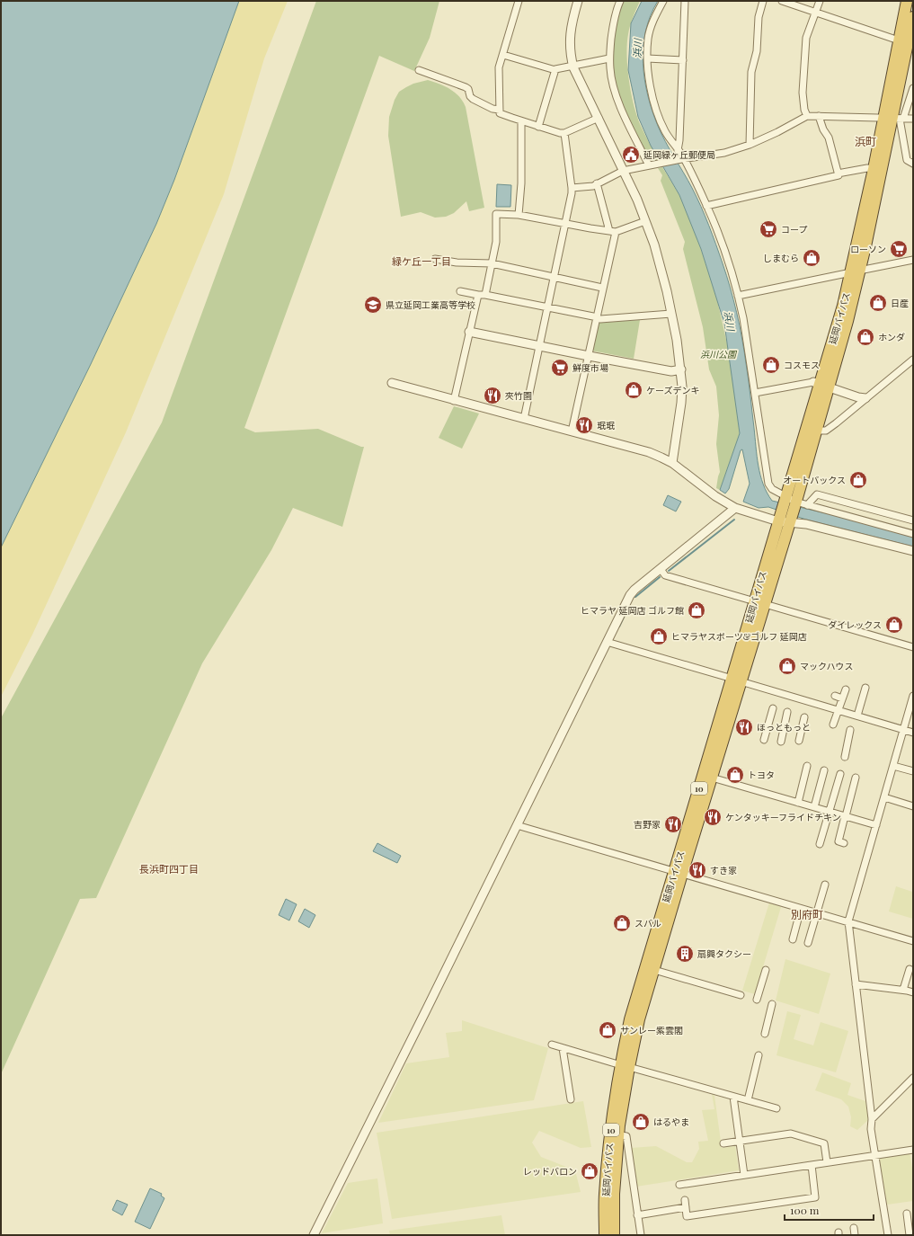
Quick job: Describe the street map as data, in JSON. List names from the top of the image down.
{
  "streets": {
    "highway": ["延岡バイパス", "10"]
  },
  "districts": [
    "浜町",
    "緑ケ丘一丁目",
    "長浜町四丁目",
    "別府町"
  ],
  "water": ["浜川"],
  "parks": ["浜川公園"],
  "places": {
    "public building": ["延岡緑ヶ丘郵便局"],
    "supermarket": ["コープ", "ローソン", "鮮度市場"],
    "shop": [
      "しまむら",
      "日産",
      "ホンダ",
      "コスモス",
      "ケーズデンキ",
      "オートバックス",
      "ヒマラヤ 延岡店 ゴルフ館",
      "ダイレックス",
      "ヒマラヤスポーツ&ゴルフ 延岡店",
      "マックハウス",
      "トヨタ",
      "スバル",
      "サンレー紫雲閣",
      "はるやま",
      "レッドバロン"
    ],
    "school or university": ["県立延岡工業高等学校"],
    "restaurant": [
      "夾竹園",
      "珉珉",
      "ほっともっと",
      "ケンタッキーフライドチキン",
      "吉野家",
      "すき家"
    ],
    "building": ["扇興タクシー"]
  },
  "scale_bar": "100 m"
}
